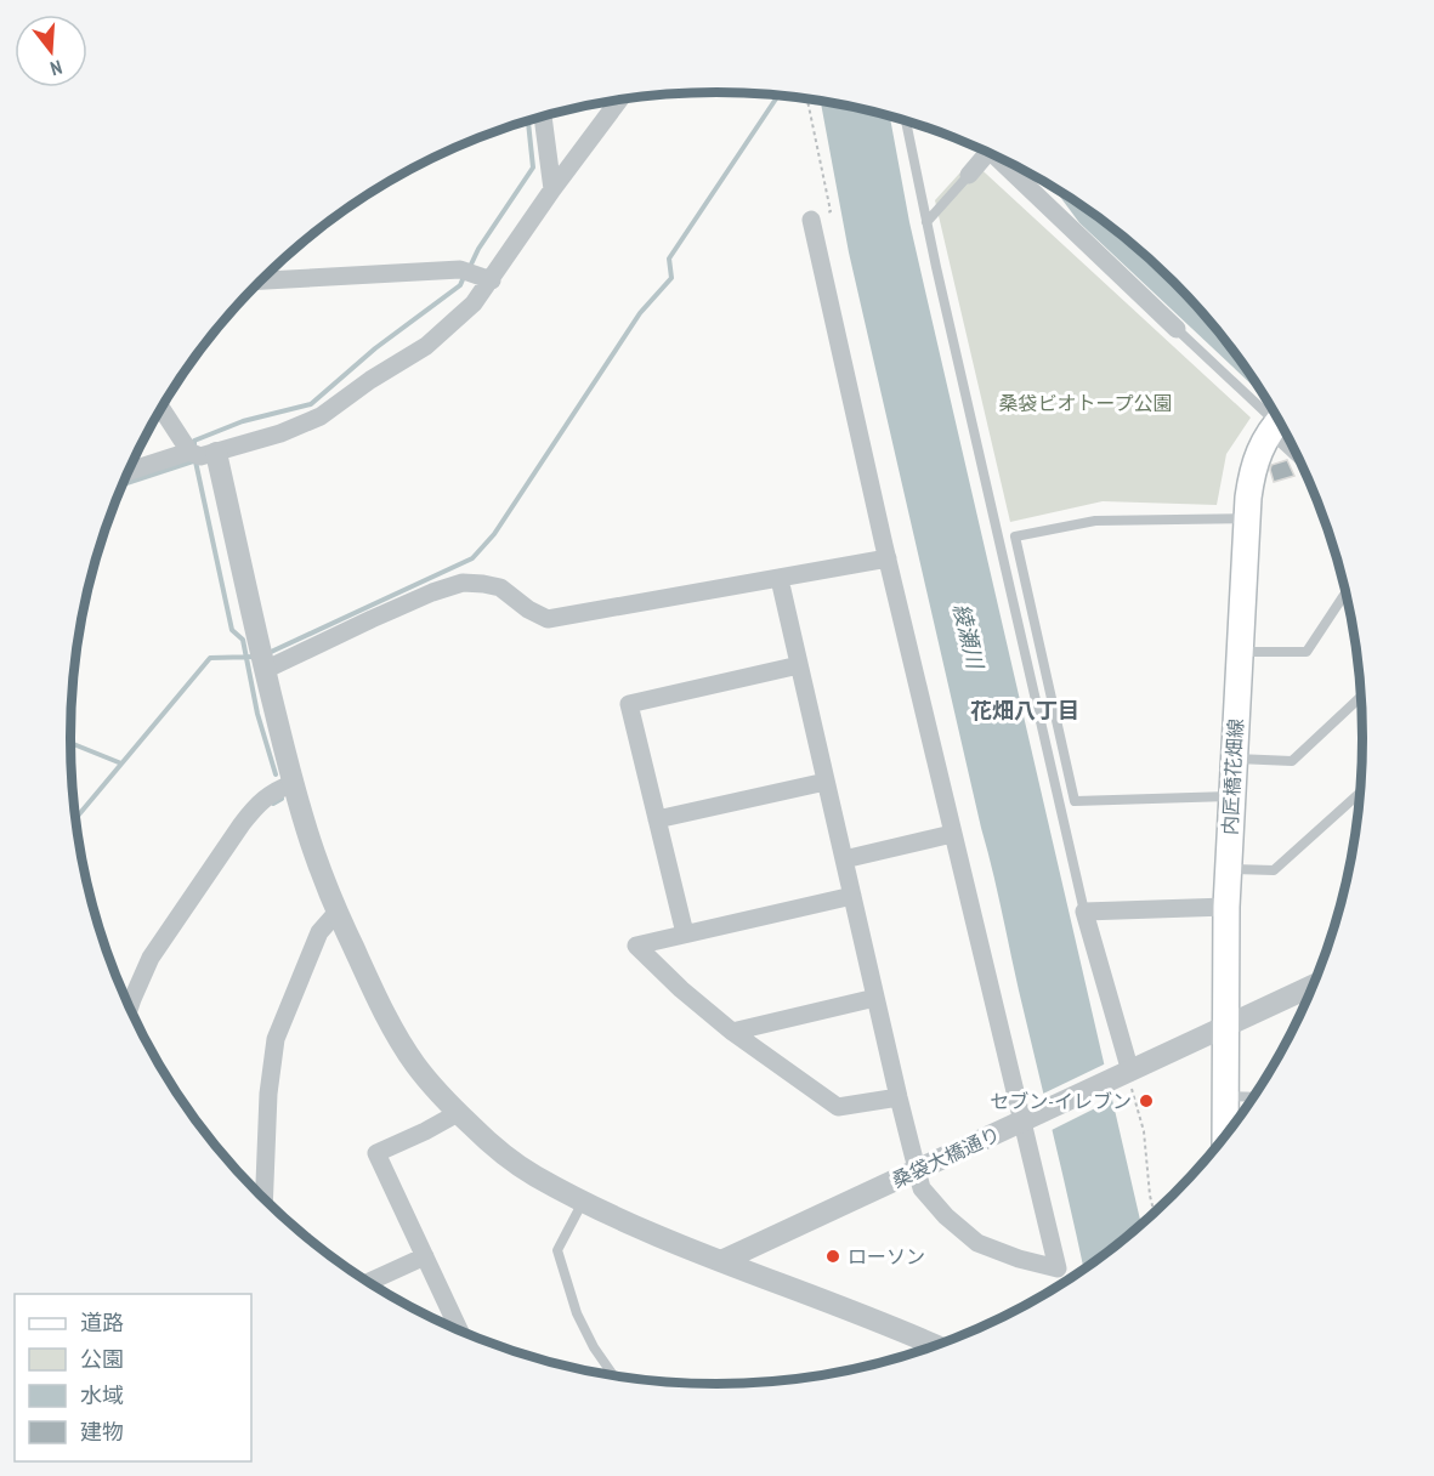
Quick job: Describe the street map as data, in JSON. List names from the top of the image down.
{
  "streets": {
    "main road": ["内匠橋花畑線"],
    "street": ["桑袋大橋通り"]
  },
  "crossings": [
    ["内匠橋花畑線", "桑袋大橋通り"]
  ],
  "districts": ["花畑八丁目"],
  "water": ["綾瀬川"],
  "parks": ["桑袋ビオトープ公園"],
  "places": ["セブン-イレブン", "ローソン"],
  "legend": [
    "道路",
    "公園",
    "水域",
    "建物"
  ],
  "north": "bottom"
}
